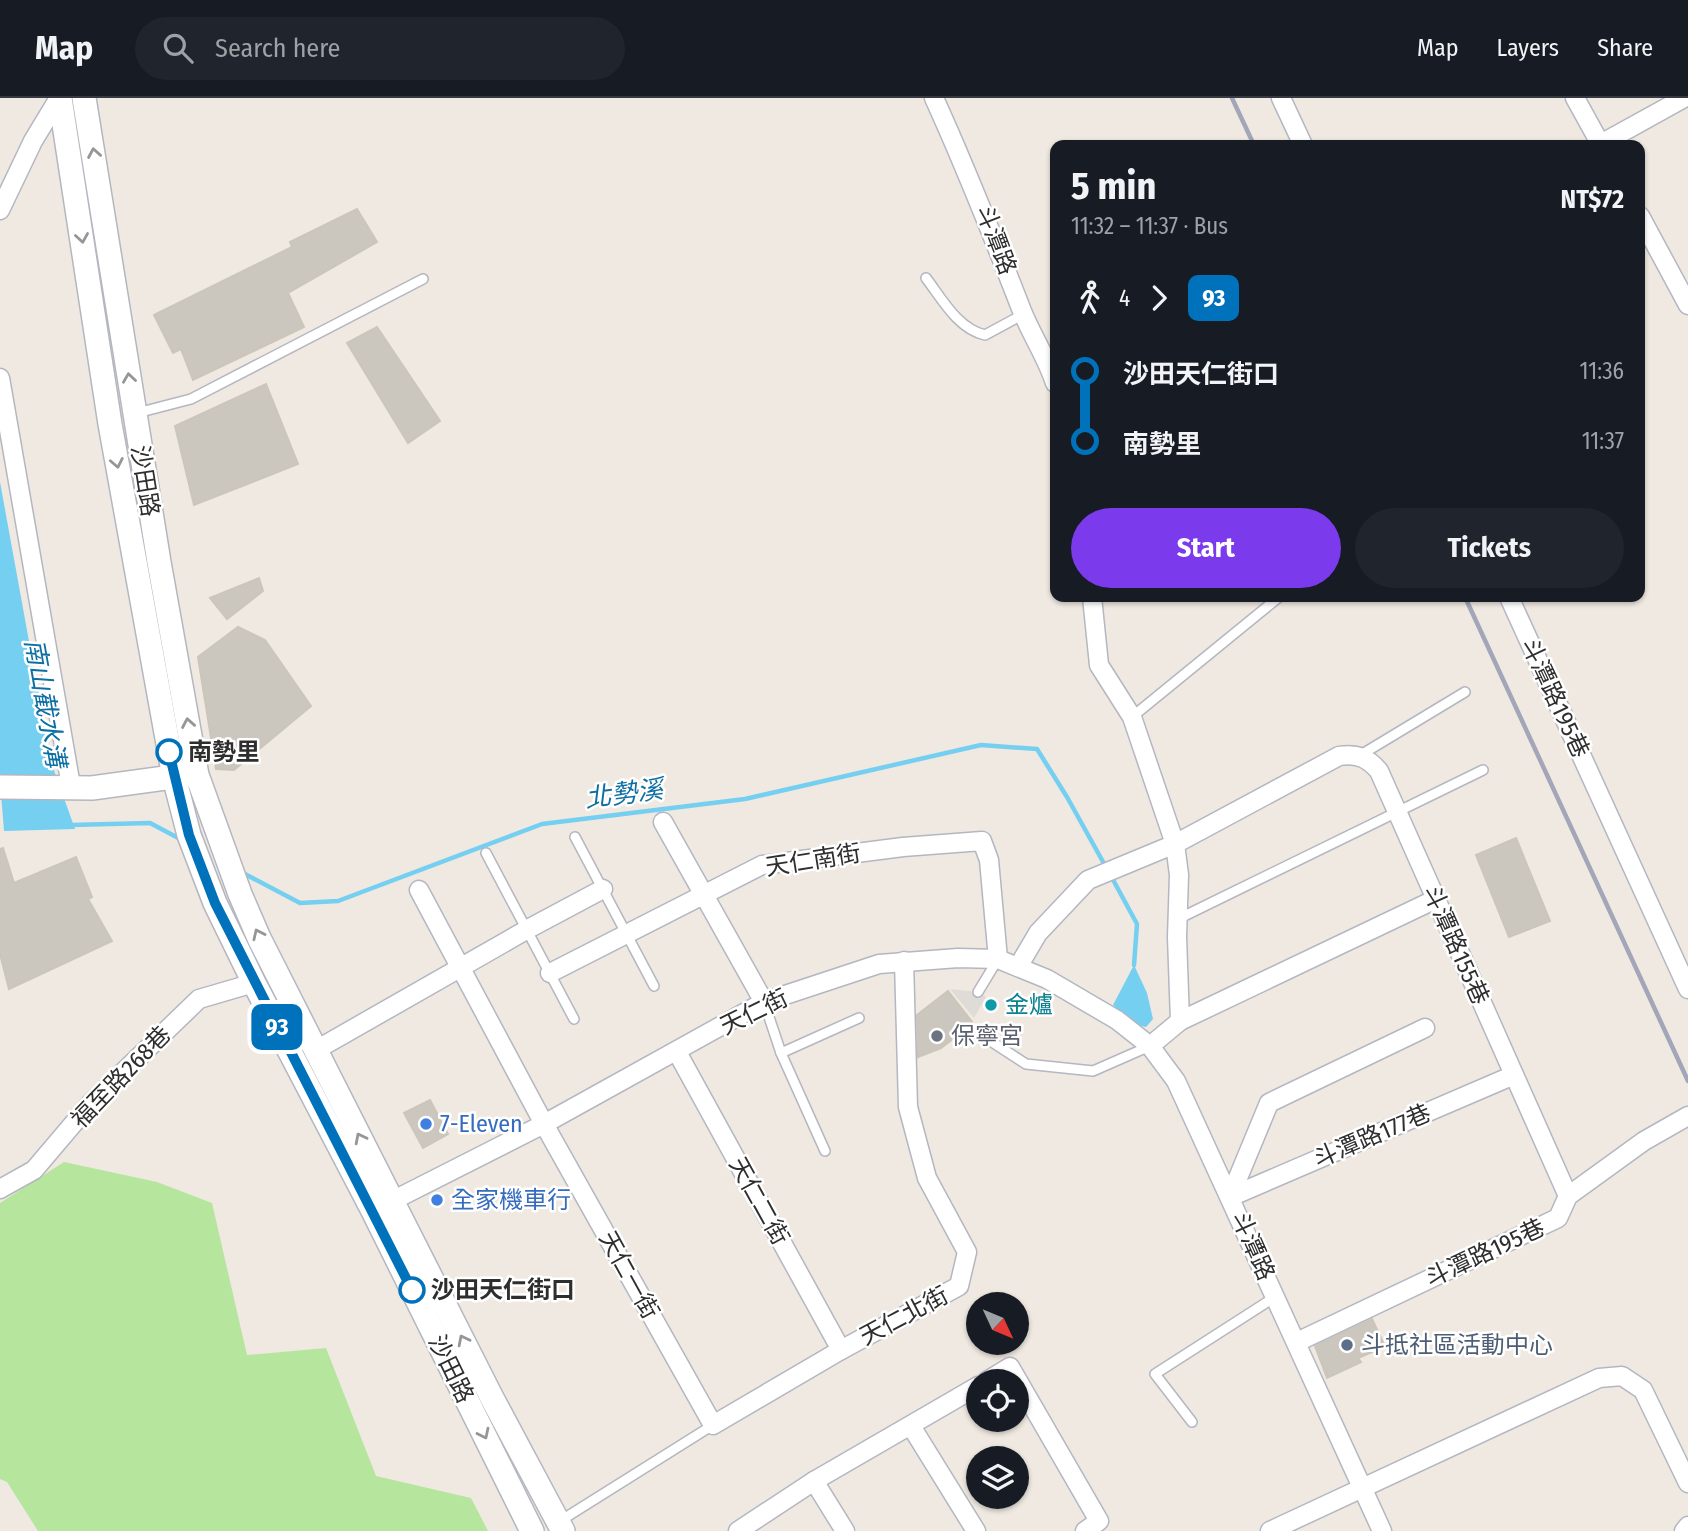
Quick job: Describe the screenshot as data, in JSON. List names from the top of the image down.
{
  "streets": {
    "street": [
      "斗潭路",
      "沙田路",
      "斗潭路195巷",
      "天仁南街",
      "斗潭路155巷",
      "天仁街",
      "福至路268巷",
      "斗潭路177巷",
      "天仁二街",
      "天仁一街",
      "天仁北街"
    ]
  },
  "crossings": [
    ["斗潭路", "斗潭路195巷"],
    ["斗潭路", "天仁街"],
    ["斗潭路", "斗潭路177巷"],
    ["沙田路", "天仁街"],
    ["沙田路", "福至路268巷"],
    ["沙田路", "天仁北街"],
    ["斗潭路195巷", "斗潭路155巷"],
    ["天仁南街", "天仁街"],
    ["斗潭路155巷", "斗潭路177巷"],
    ["天仁街", "天仁二街"],
    ["天仁街", "天仁一街"],
    ["天仁街", "天仁北街"],
    ["天仁二街", "天仁北街"],
    ["天仁一街", "天仁北街"]
  ],
  "water": ["南山截水溝", "北勢溪"],
  "places": [
    "南勢里",
    "金爐",
    "保寧宮",
    "7-Eleven",
    "全家機車行",
    "沙田天仁街口",
    "斗抵社區活動中心"
  ],
  "lines": ["bus line 93"],
  "north": "bottom right",
  "page": {
    "header": "Map",
    "search": "Search here",
    "nav": ["Map", "Layers", "Share"],
    "on_map": "93",
    "heading": ["5 min", "11:32 – 11:37 · Bus", "NT$72"],
    "legs": ["4", "93"],
    "list": [
      {
        "name": "沙田天仁街口",
        "value": "11:36"
      },
      {
        "name": "南勢里",
        "value": "11:37"
      }
    ],
    "buttons": ["Start", "Tickets"]
  }
}
